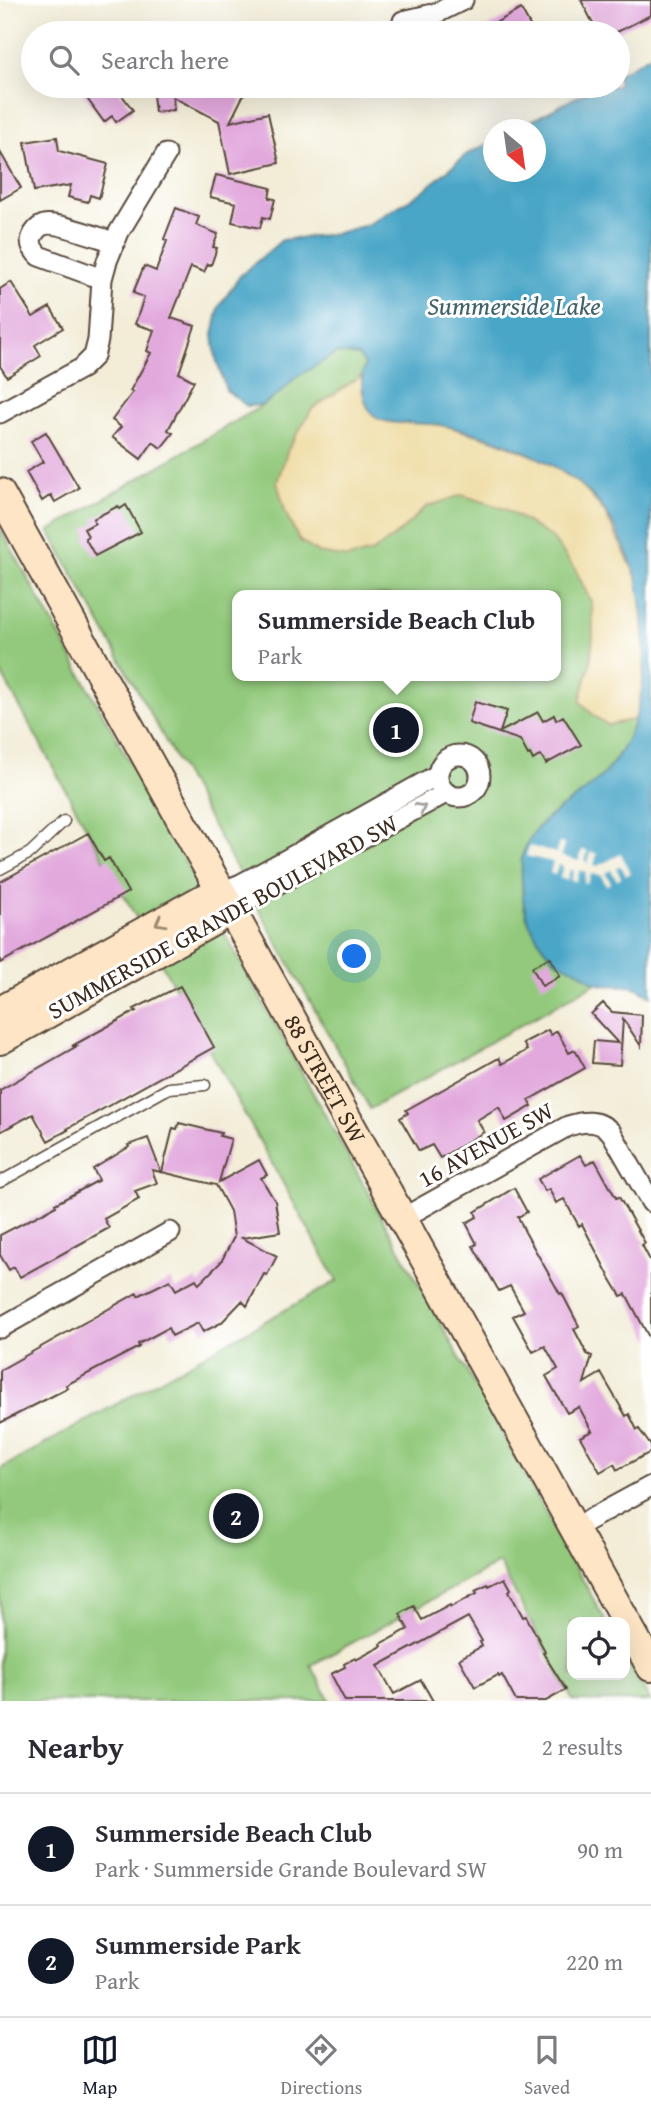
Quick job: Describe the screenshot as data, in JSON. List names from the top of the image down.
{
  "streets": {
    "street": ["SUMMERSIDE GRANDE BOULEVARD SW", "88 STREET SW", "16 AVENUE SW"]
  },
  "crossings": [
    ["SUMMERSIDE GRANDE BOULEVARD SW", "88 STREET SW"],
    ["88 STREET SW", "16 AVENUE SW"]
  ],
  "water": ["Summerside Lake"],
  "north": "bottom right",
  "page": {
    "search": "Search here",
    "popup": ["Summerside Beach Club", "Park"],
    "pins": ["1", "2"],
    "heading": ["Nearby", "2 results"],
    "list": [
      {
        "mark": "1",
        "name": "Summerside Beach Club",
        "note": "Park · Summerside Grande Boulevard SW",
        "value": "90 m"
      },
      {
        "mark": "2",
        "name": "Summerside Park",
        "note": "Park",
        "value": "220 m"
      }
    ],
    "nav": ["Map", "Directions", "Saved"]
  }
}
